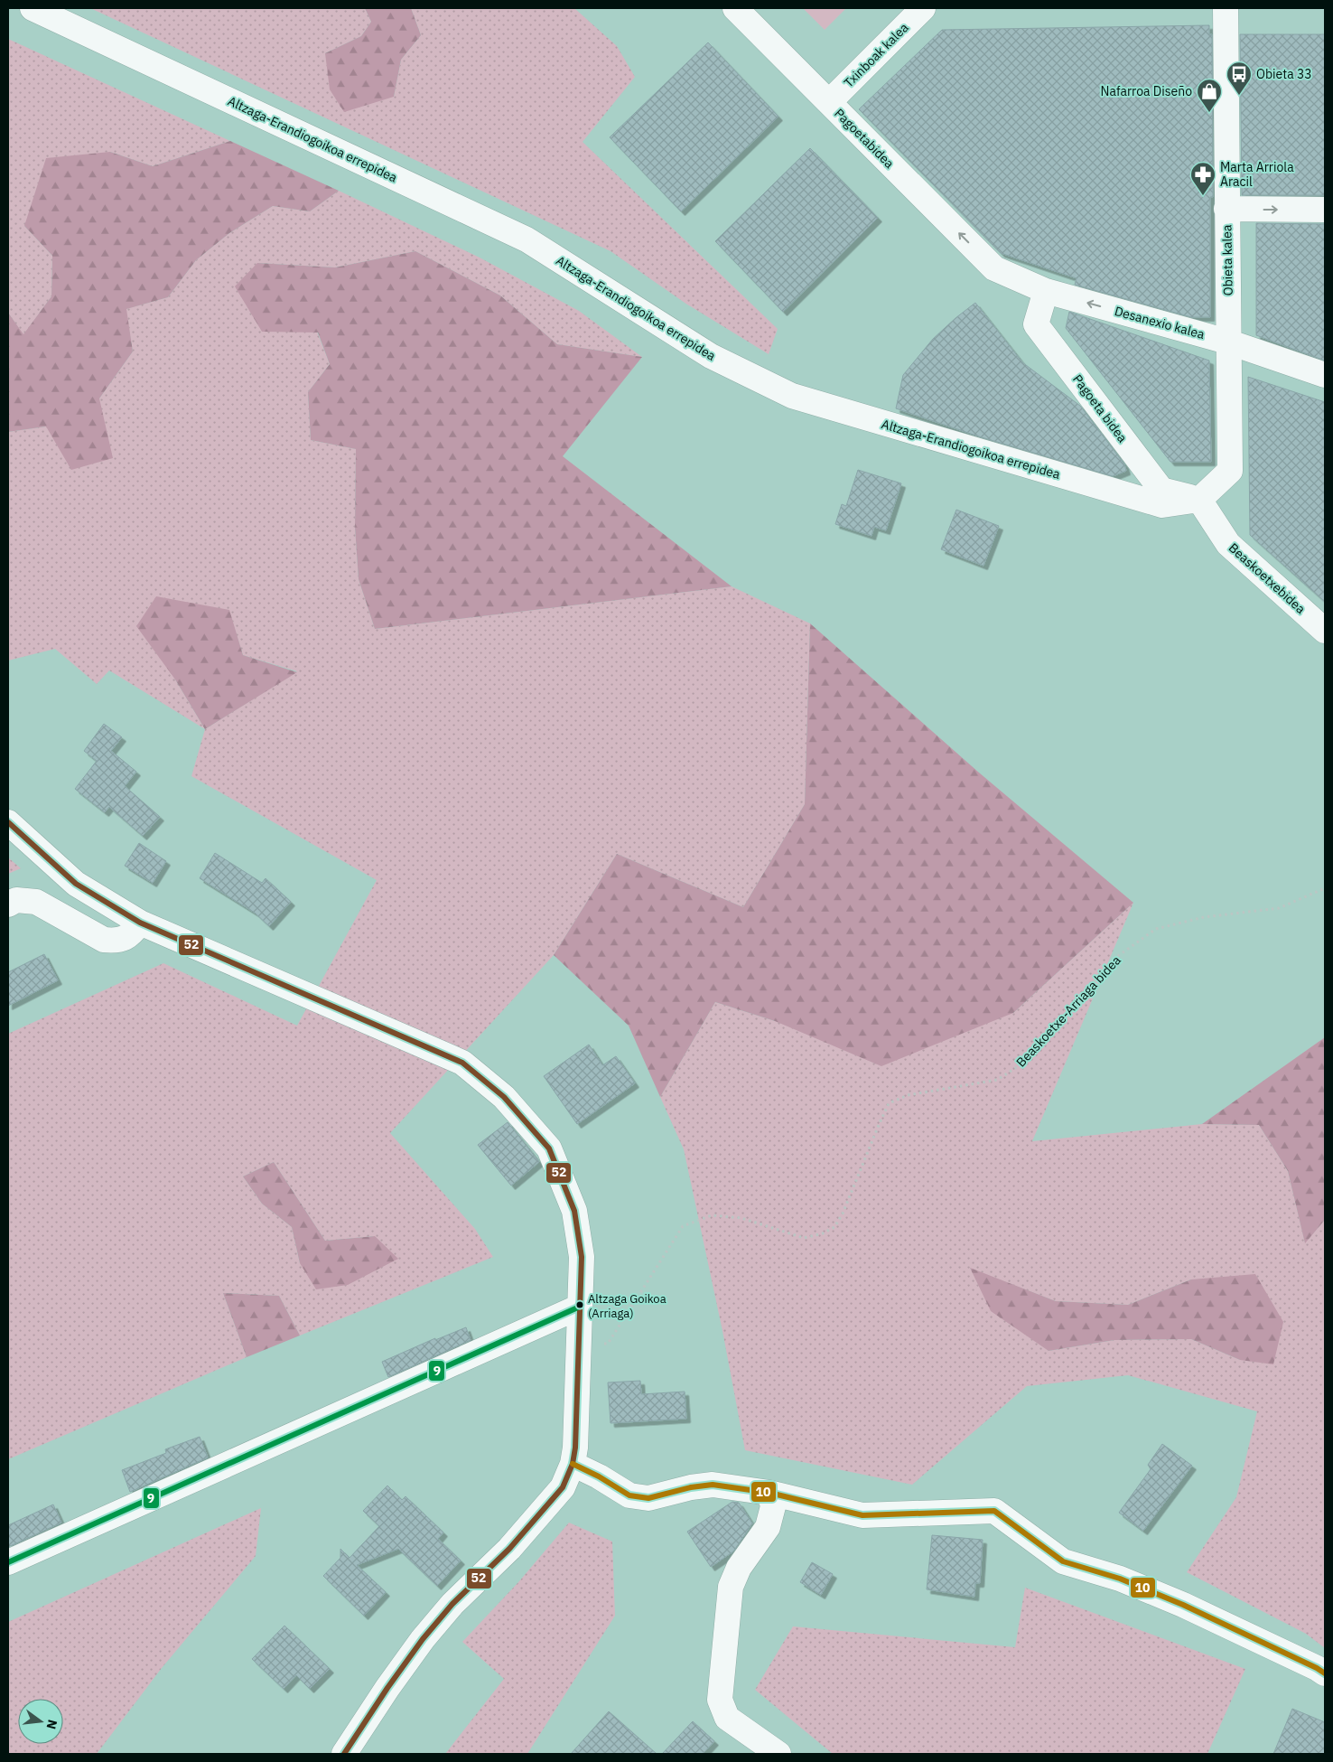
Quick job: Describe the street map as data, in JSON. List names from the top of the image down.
{
  "streets": {
    "street": [
      "Txinboak kalea",
      "Pagoetabidea",
      "Altzaga-Erandiogoikoa errepidea",
      "Obieta kalea",
      "Desanexio kalea",
      "Pagoeta bidea",
      "Beaskoetxebidea"
    ],
    "path": ["Beaskoetxe-Arriaga bidea"]
  },
  "crossings": [
    ["Txinboak kalea", "Pagoetabidea"],
    ["Pagoetabidea", "Desanexio kalea"],
    ["Altzaga-Erandiogoikoa errepidea", "Obieta kalea"],
    ["Altzaga-Erandiogoikoa errepidea", "Pagoeta bidea"],
    ["Altzaga-Erandiogoikoa errepidea", "Beaskoetxebidea"],
    ["Obieta kalea", "Desanexio kalea"],
    ["Obieta kalea", "Pagoeta bidea"],
    ["Obieta kalea", "Beaskoetxebidea"],
    ["Desanexio kalea", "Pagoeta bidea"],
    ["Pagoeta bidea", "Beaskoetxebidea"]
  ],
  "one_way": ["Pagoetabidea", "Desanexio kalea"],
  "places": {
    "bus stop": ["Obieta 33"],
    "shop": ["Nafarroa Diseño"],
    "pharmacy": ["Marta Arriola Aracil"],
    "other": ["Altzaga Goikoa (Arriaga)"]
  },
  "lines": ["transit line 52", "transit line 9", "transit line 10"],
  "north": "right"
}
